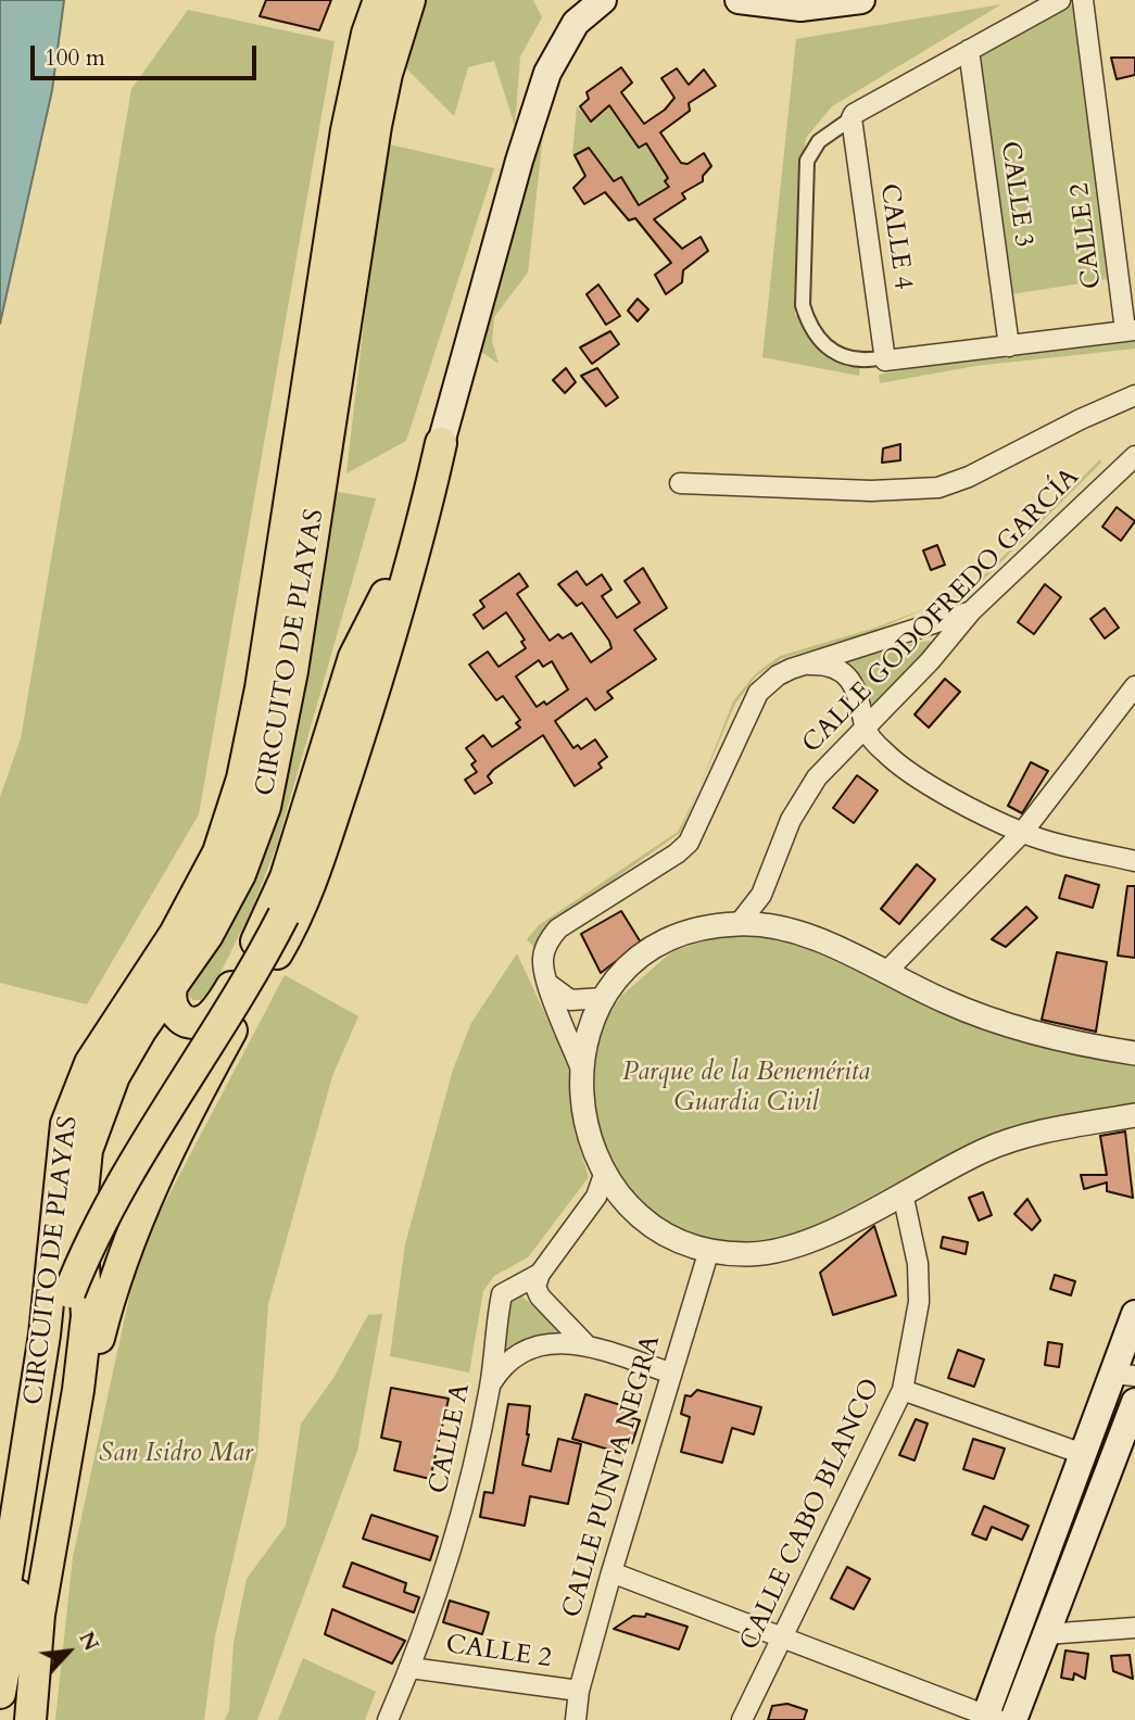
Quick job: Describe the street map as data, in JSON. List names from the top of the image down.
{
  "streets": {
    "highway": ["CIRCUITO DE PLAYAS"],
    "street": [
      "CALLE 3",
      "CALLE 2",
      "CALLE 4",
      "CALLE GODOFREDO GARCÍA",
      "CALLE A",
      "CALLE PUNTA NEGRA",
      "CALLE CABO BLANCO"
    ]
  },
  "crossings": [
    ["CALLE 2", "CALLE A"],
    ["CALLE 2", "CALLE PUNTA NEGRA"]
  ],
  "parks": ["Parque de la Benemérita Guardia Civil", "San Isidro Mar"],
  "scale_bar": "100 m",
  "north": "top right"
}
